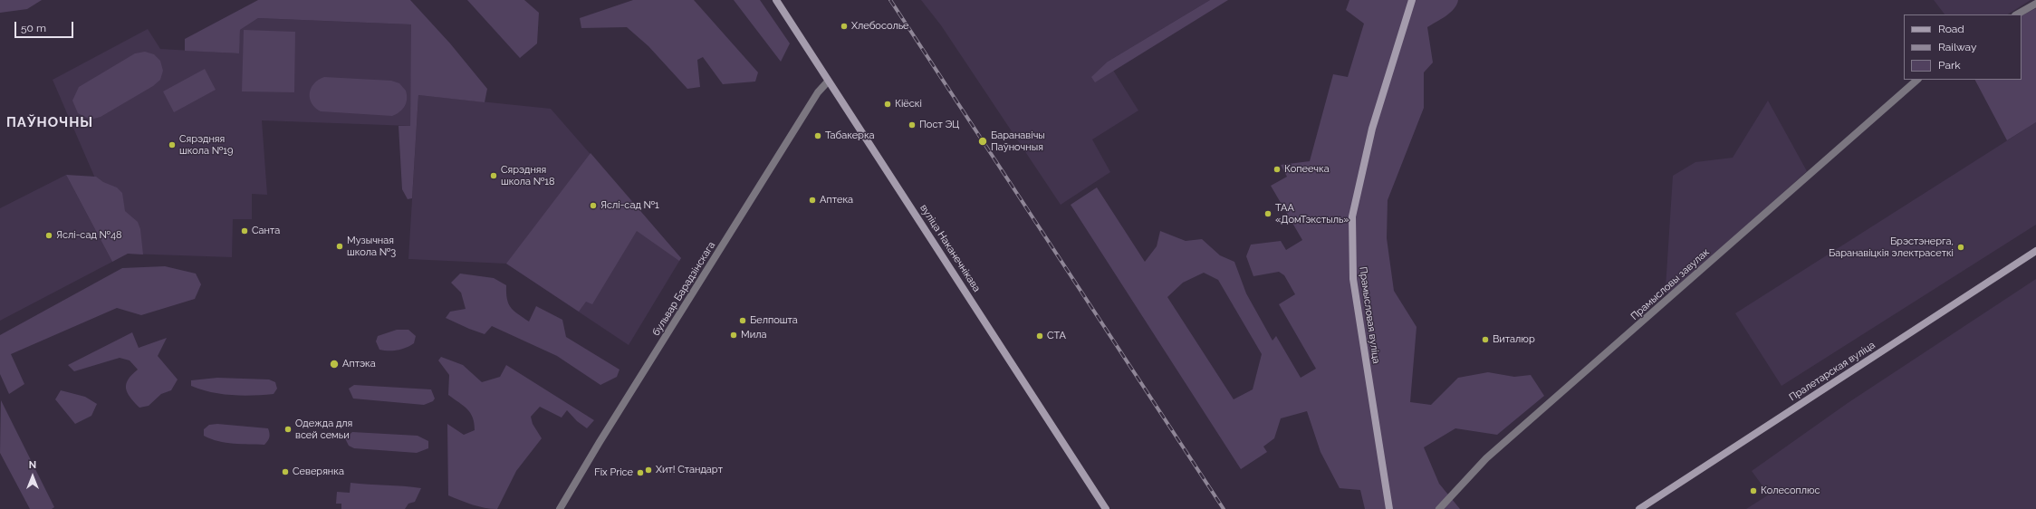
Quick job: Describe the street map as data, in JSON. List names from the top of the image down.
{
  "streets": {
    "main road": ["вуліца Наканечнікава", "Прамысловая вуліца", "Пралетарская вуліца"],
    "street": ["Прамысловы завулак", "бульвар Барадзінскага"]
  },
  "crossings": [
    ["вуліца Наканечнікава", "бульвар Барадзінскага"]
  ],
  "districts": ["ПАЎНОЧНЫ"],
  "places": [
    "Хлебосолье",
    "Кіёскі",
    "Пост ЭЦ",
    "Табакерка",
    "Баранавічы Паўночныя",
    "Сярэдняя школа №19",
    "Копеечка",
    "Сярэдняя школа №18",
    "Аптека",
    "Яслі-сад №1",
    "ТАА «ДомТэкстыль»",
    "Санта",
    "Яслі-сад №48",
    "Музычная школа №3",
    "Брэстэнерга, Баранавіцкія электрасеткі",
    "Белпошта",
    "Мила",
    "СТА",
    "Виталюр",
    "Аптэка",
    "Одежда для всей семьи",
    "Хит! Стандарт",
    "Северянка",
    "Fix Price",
    "Колесоплюс"
  ],
  "legend": ["Road", "Railway", "Park"],
  "scale_bar": "50 m",
  "north": "top"
}
